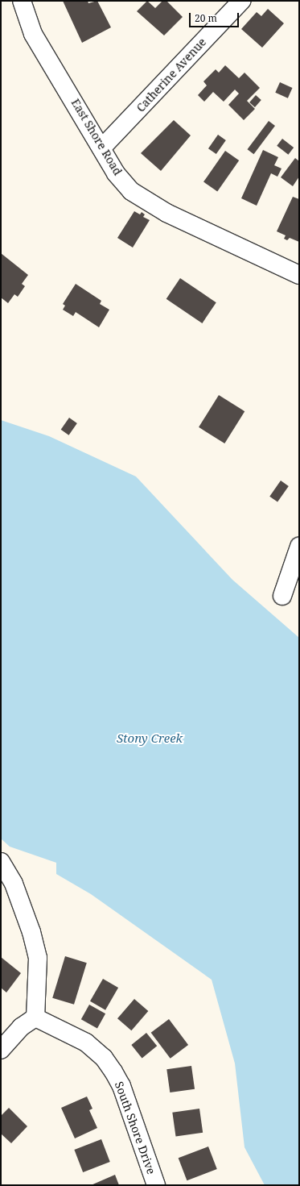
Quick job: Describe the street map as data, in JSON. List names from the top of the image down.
{
  "streets": {
    "street": ["Catherine Avenue", "East Shore Road", "South Shore Drive"]
  },
  "crossings": [
    ["Catherine Avenue", "East Shore Road"]
  ],
  "water": ["Stony Creek"],
  "scale_bar": "20 m"
}
